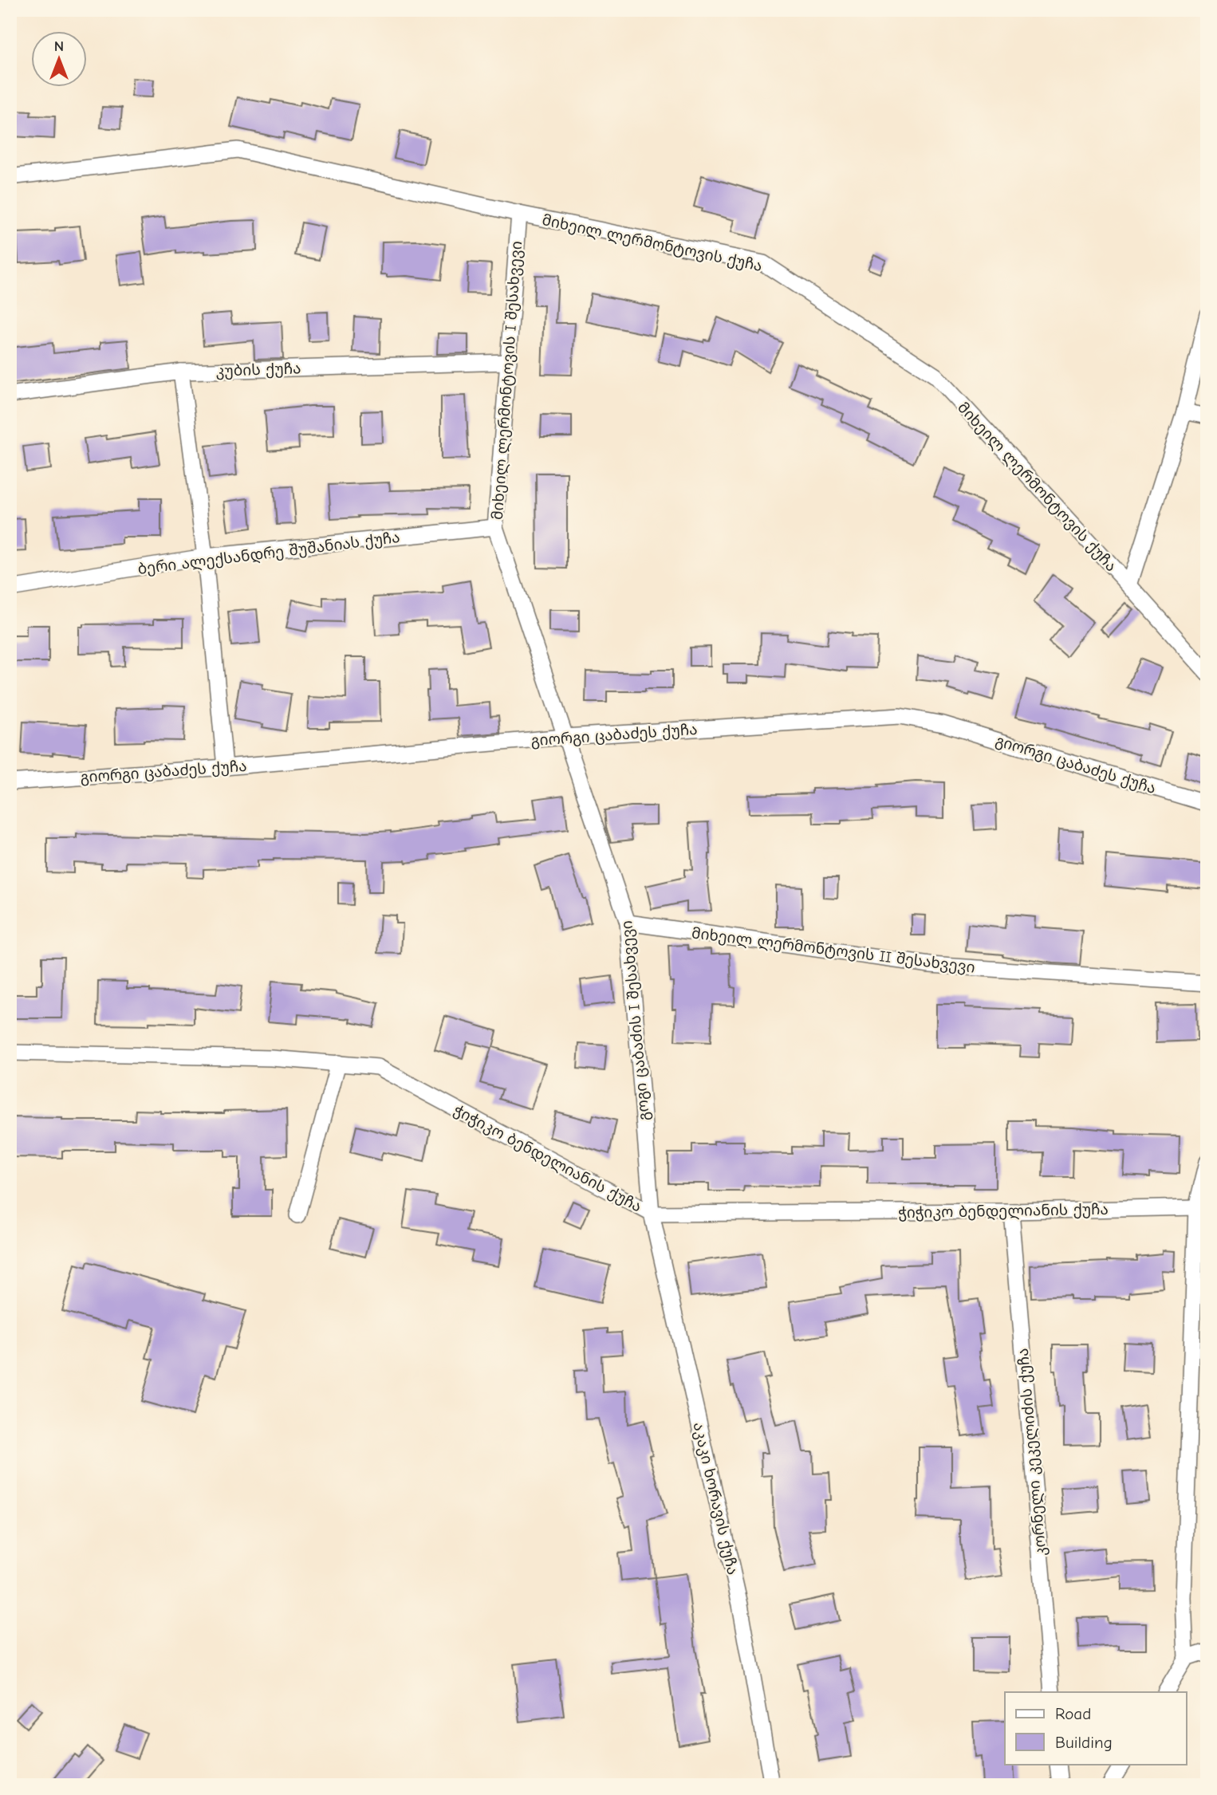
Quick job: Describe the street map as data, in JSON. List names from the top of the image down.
{
  "streets": {
    "street": [
      "მიხეილ ლერმონტოვის ქუჩა",
      "კუბის ქუჩა",
      "მიხეილ ლერმონტოვის I შესახვევი",
      "ბერი ალექსანდრე შუშანიას ქუჩა",
      "გიორგი ცაბაძეს ქუჩა",
      "მიხეილ ლერმონტოვის II შესახვევი",
      "გოგი ცაბაძის I შესახვევი",
      "ჭიჭიკო ბენდელიანის ქუჩა",
      "კორნელი კეკელიძის ქუჩა",
      "აკაკი ხორავის ქუჩა"
    ]
  },
  "crossings": [
    ["მიხეილ ლერმონტოვის ქუჩა", "მიხეილ ლერმონტოვის I შესახვევი"],
    ["კუბის ქუჩა", "მიხეილ ლერმონტოვის I შესახვევი"],
    ["მიხეილ ლერმონტოვის I შესახვევი", "ბერი ალექსანდრე შუშანიას ქუჩა"],
    ["მიხეილ ლერმონტოვის I შესახვევი", "გიორგი ცაბაძეს ქუჩა"],
    ["მიხეილ ლერმონტოვის I შესახვევი", "გოგი ცაბაძის I შესახვევი"],
    ["გიორგი ცაბაძეს ქუჩა", "გოგი ცაბაძის I შესახვევი"],
    ["მიხეილ ლერმონტოვის II შესახვევი", "გოგი ცაბაძის I შესახვევი"],
    ["გოგი ცაბაძის I შესახვევი", "ჭიჭიკო ბენდელიანის ქუჩა"],
    ["გოგი ცაბაძის I შესახვევი", "აკაკი ხორავის ქუჩა"],
    ["ჭიჭიკო ბენდელიანის ქუჩა", "კორნელი კეკელიძის ქუჩა"],
    ["ჭიჭიკო ბენდელიანის ქუჩა", "აკაკი ხორავის ქუჩა"]
  ],
  "legend": ["Road", "Building"],
  "north": "top"
}
